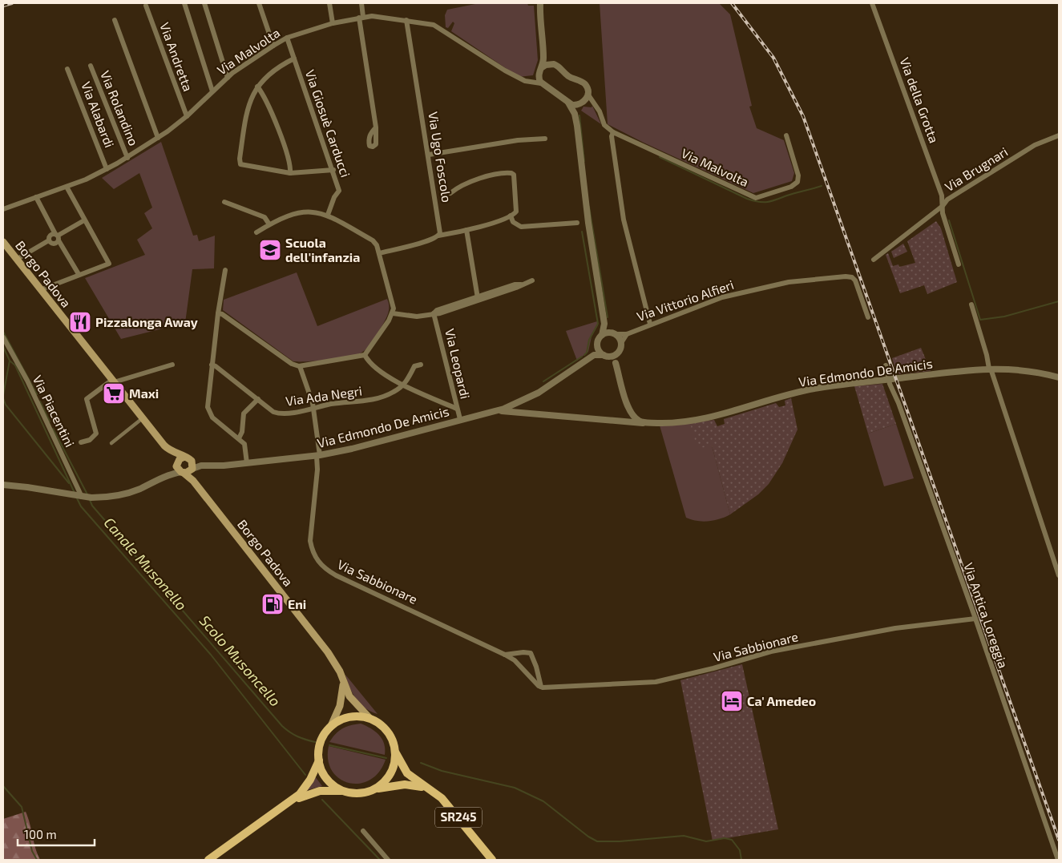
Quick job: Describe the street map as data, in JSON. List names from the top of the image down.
{
  "streets": {
    "main road": ["Borgo Padova", "SR245"],
    "street": [
      "Via Malvolta",
      "Via Andretta",
      "Via della Grotta",
      "Via Rolandino",
      "Via Alabardi",
      "Via Giosuè Carducci",
      "Via Ugo Foscolo",
      "Via Brugnari",
      "Via Vittorio Alfieri",
      "Via Leopardi",
      "Via Edmondo De Amicis",
      "Via Ada Negri",
      "Via Piacentini",
      "Via Sabbionare",
      "Via Antica Loreggia"
    ]
  },
  "crossings": [
    ["Via Malvolta", "Via Andretta"],
    ["Via Malvolta", "Via Rolandino"],
    ["Via Malvolta", "Via Alabardi"],
    ["Via Malvolta", "Via Giosuè Carducci"],
    ["Via Malvolta", "Via Ugo Foscolo"],
    ["Via della Grotta", "Via Brugnari"],
    ["Borgo Padova", "Via Edmondo De Amicis"],
    ["Borgo Padova", "SR245"],
    ["Via Leopardi", "Via Edmondo De Amicis"],
    ["Via Edmondo De Amicis", "Via Sabbionare"],
    ["Via Edmondo De Amicis", "Via Antica Loreggia"],
    ["Via Ada Negri", "Via Sabbionare"],
    ["Via Sabbionare", "Via Antica Loreggia"]
  ],
  "water": ["Canale Musonello", "Scolo Musoncello"],
  "places": {
    "school or university": ["Scuola dell'infanzia"],
    "restaurant": ["Pizzalonga Away"],
    "supermarket": ["Maxi"],
    "fuel station": ["Eni"],
    "hotel": ["Ca' Amedeo"]
  },
  "scale_bar": "100 m"
}
